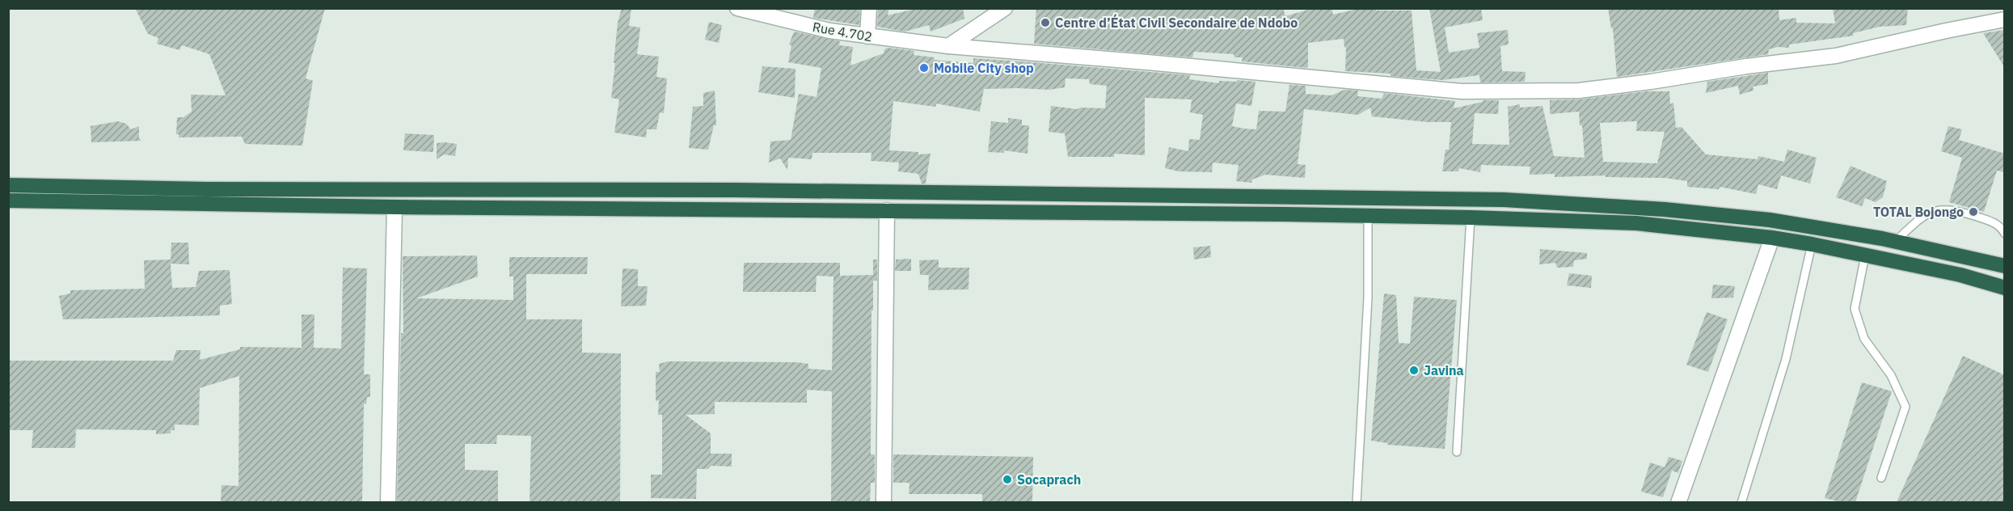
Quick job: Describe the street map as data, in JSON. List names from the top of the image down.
{
  "streets": {
    "street": ["Rue 4.702"]
  },
  "places": [
    "Centre d’État Civil Secondaire de Ndobo",
    "Mobile City shop",
    "TOTAL Bojongo",
    "Javina",
    "Socaprach"
  ]
}
